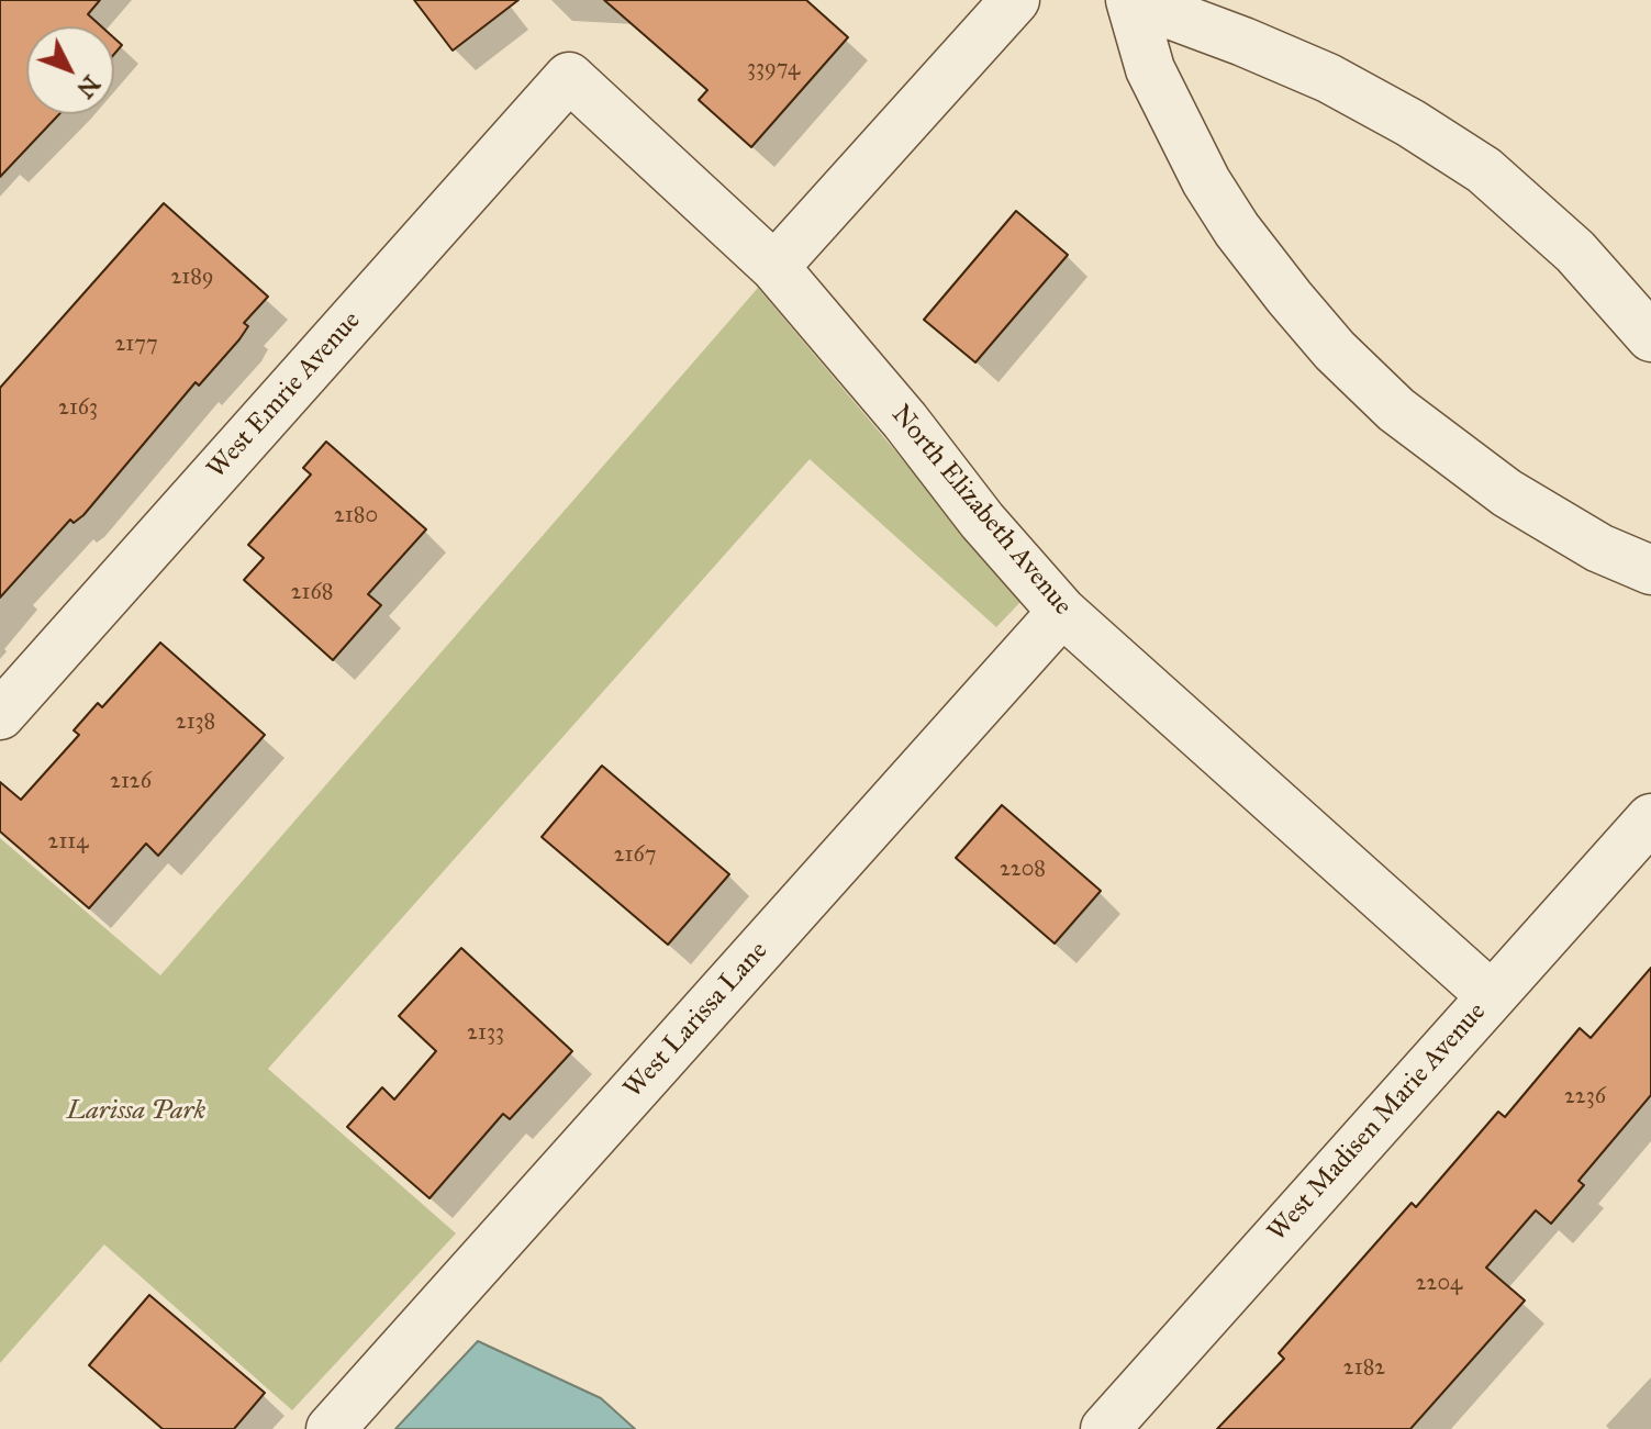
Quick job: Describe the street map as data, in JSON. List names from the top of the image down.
{
  "streets": {
    "street": [
      "West Emrie Avenue",
      "North Elizabeth Avenue",
      "West Larissa Lane",
      "West Madisen Marie Avenue"
    ]
  },
  "crossings": [
    ["West Emrie Avenue", "North Elizabeth Avenue"],
    ["North Elizabeth Avenue", "West Larissa Lane"],
    ["North Elizabeth Avenue", "West Madisen Marie Avenue"]
  ],
  "parks": ["Larissa Park"],
  "house_numbers": [
    "33974",
    "2189",
    "2177",
    "2163",
    "2180",
    "2168",
    "2138",
    "2126",
    "2114",
    "2167",
    "2208",
    "2133",
    "2236",
    "2204",
    "2182"
  ],
  "north": "bottom right"
}
